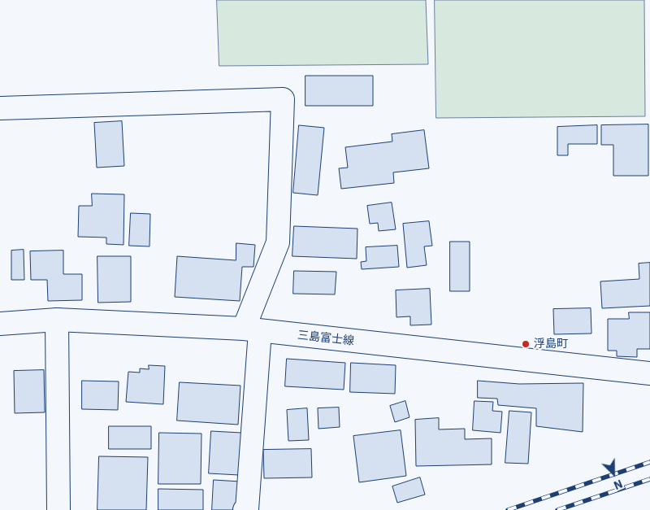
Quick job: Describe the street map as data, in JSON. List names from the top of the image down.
{
  "streets": {
    "street": ["三島富士線"]
  },
  "places": ["浮島町"],
  "north": "bottom right"
}
